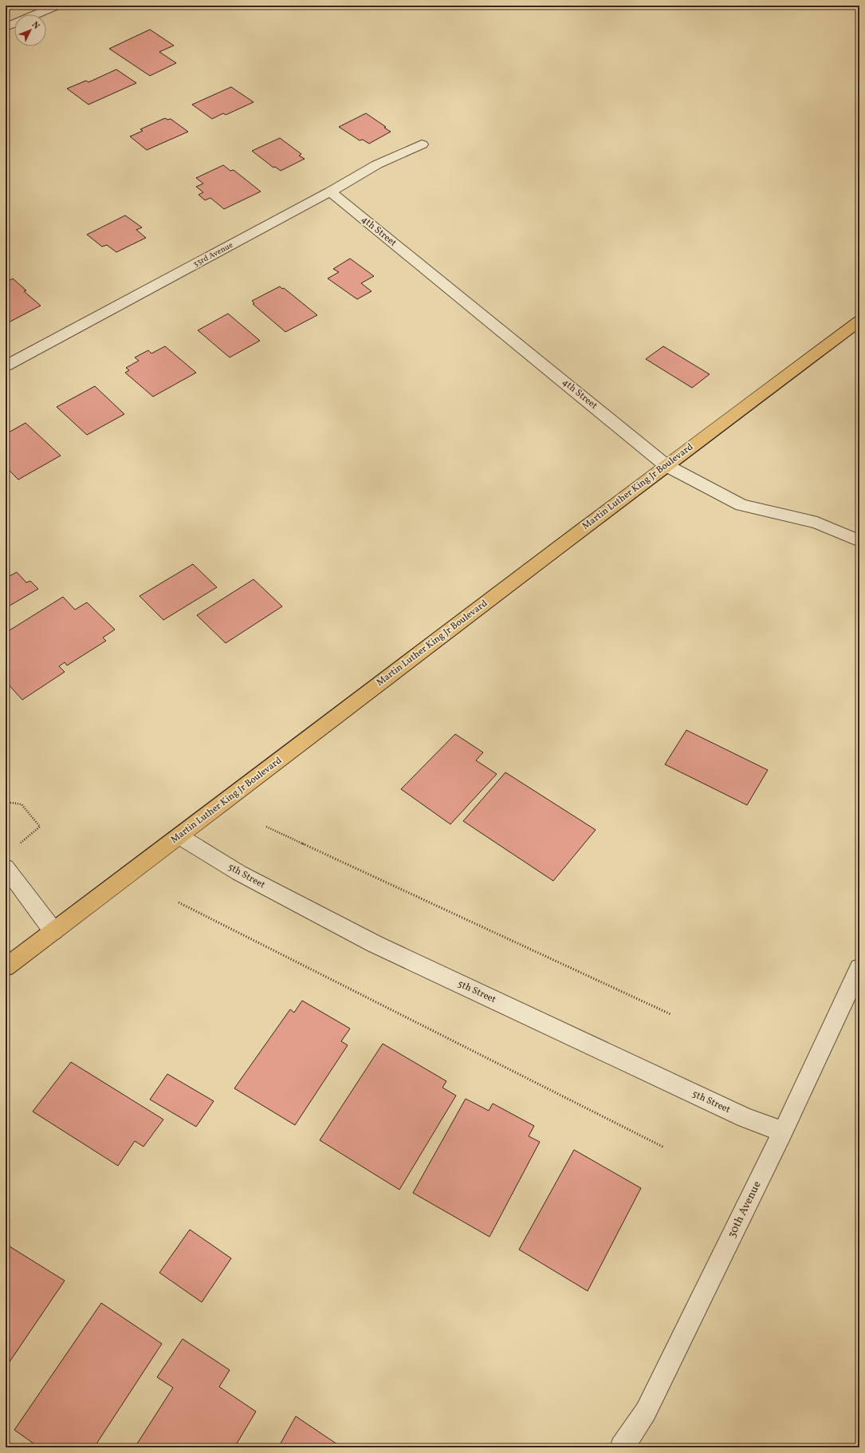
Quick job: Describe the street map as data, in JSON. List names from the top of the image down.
{
  "streets": {
    "main road": ["Martin Luther King Jr Boulevard"],
    "street": [
      "4th Street",
      "33rd Avenue",
      "5th Street",
      "30th Avenue"
    ]
  },
  "crossings": [
    ["4th Street", "33rd Avenue"],
    ["4th Street", "Martin Luther King Jr Boulevard"],
    ["Martin Luther King Jr Boulevard", "5th Street"],
    ["5th Street", "30th Avenue"]
  ],
  "north": "top right"
}
